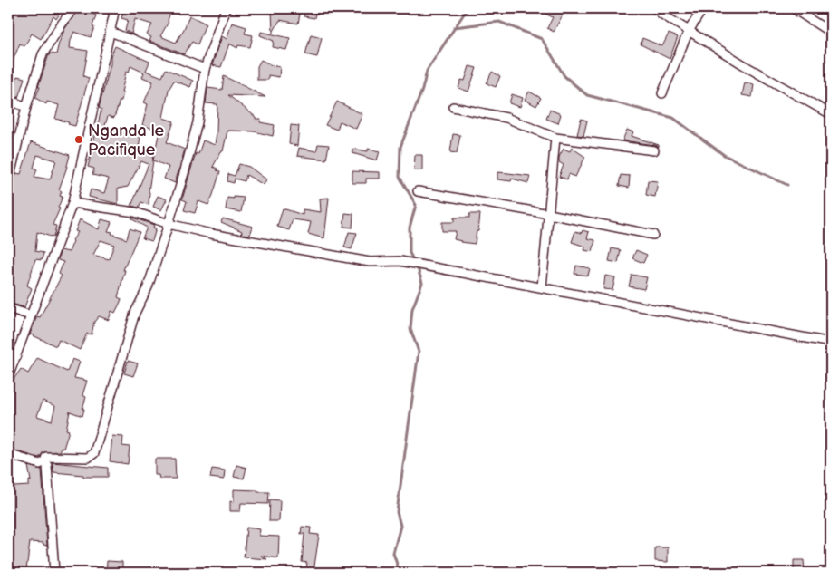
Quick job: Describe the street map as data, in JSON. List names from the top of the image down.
{
  "places": ["Nganda le Pacifique"]
}
